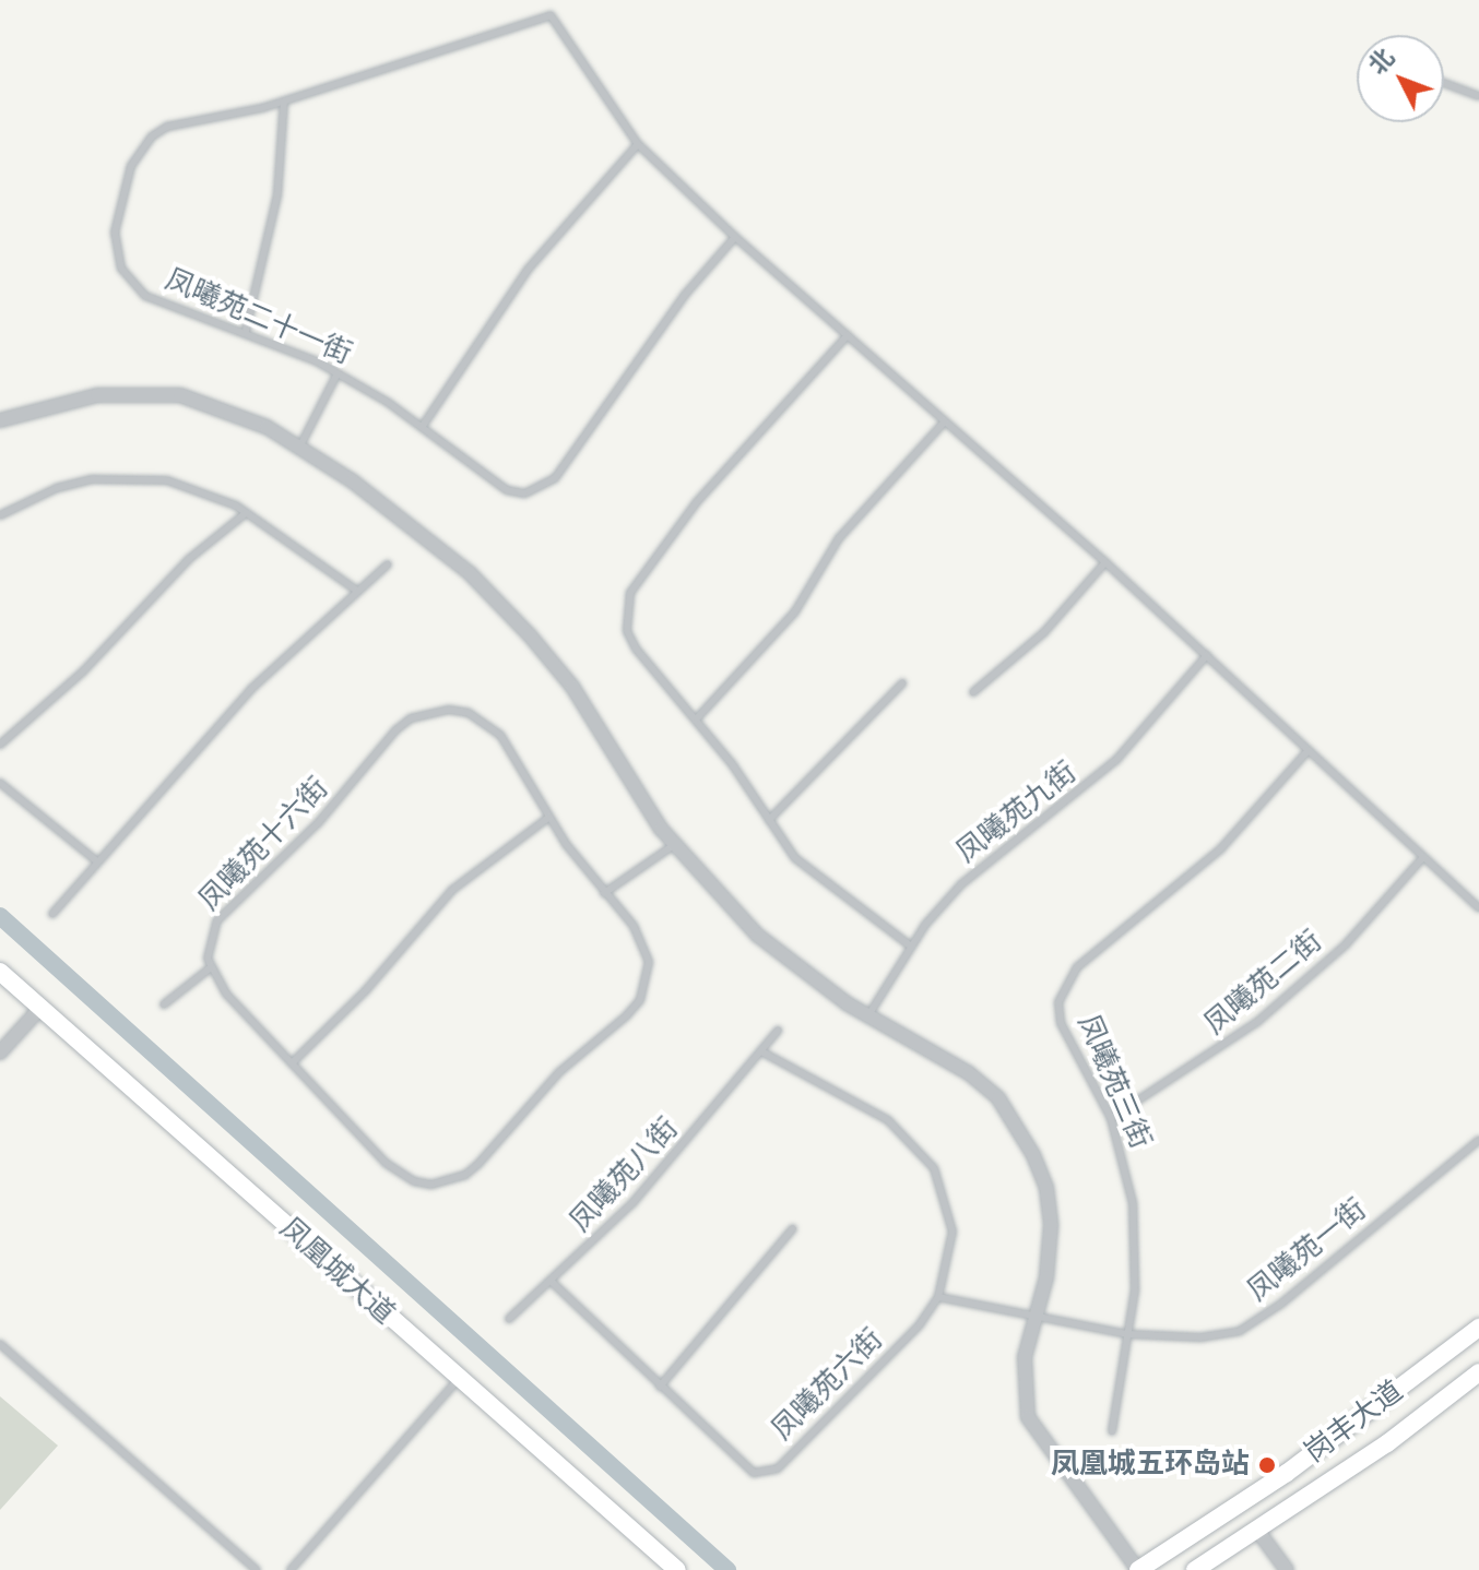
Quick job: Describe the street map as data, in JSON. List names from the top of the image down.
{
  "streets": {
    "main road": ["凤凰城大道", "岗丰大道"],
    "lane": [
      "凤曦苑二十一街",
      "凤曦苑九街",
      "凤曦苑十六街",
      "凤曦苑二街",
      "凤曦苑三街",
      "凤曦苑八街",
      "凤曦苑一街",
      "凤曦苑六街"
    ]
  },
  "crossings": [
    ["凤曦苑二街", "凤曦苑三街"],
    ["凤曦苑三街", "凤曦苑一街"],
    ["凤曦苑八街", "凤曦苑六街"],
    ["凤曦苑一街", "凤曦苑六街"]
  ],
  "places": ["凤凰城五环岛站"],
  "north": "top left"
}
